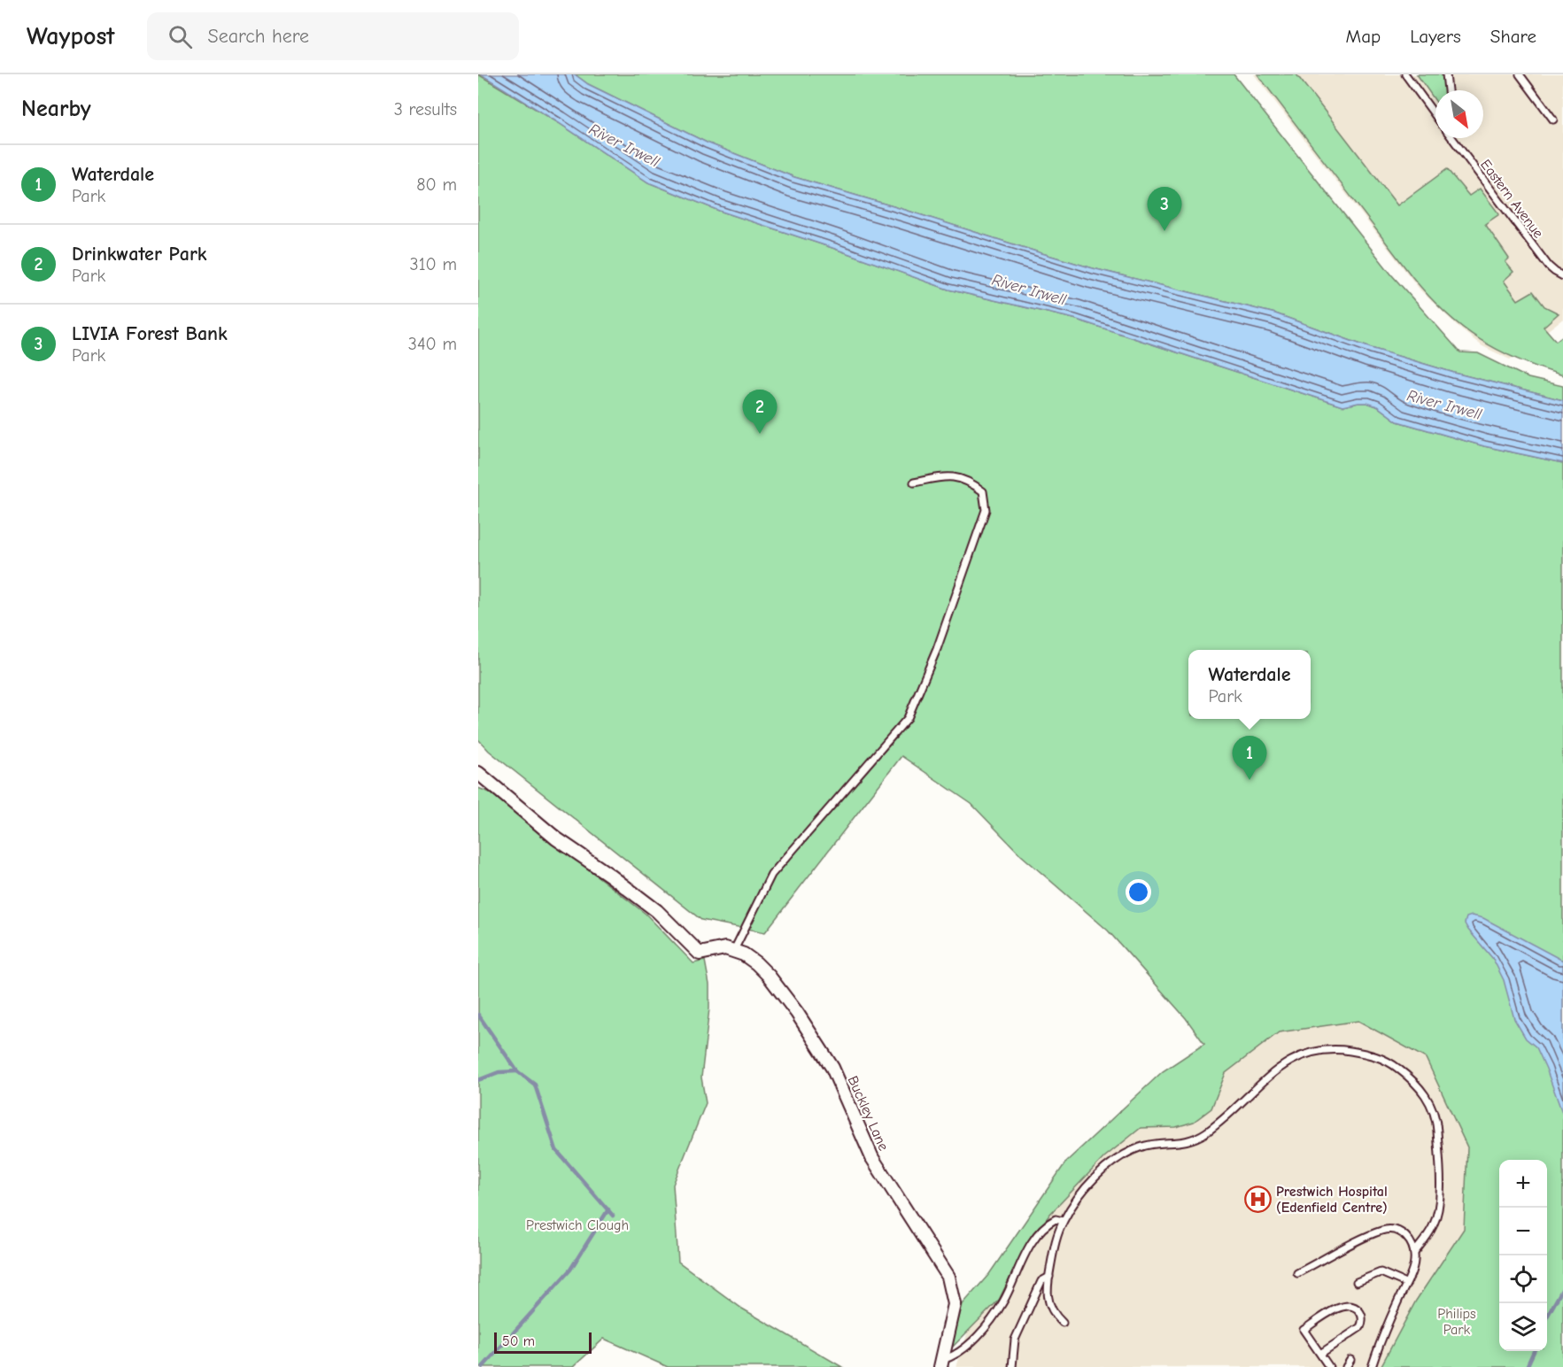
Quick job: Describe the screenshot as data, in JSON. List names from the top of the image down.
{
  "streets": {
    "street": ["Buckley Lane"],
    "lane": ["Eastern Avenue"]
  },
  "water": ["River Irwell"],
  "parks": ["Prestwich Clough", "Philips Park"],
  "places": {
    "hospital": ["Prestwich Hospital (Edenfield Centre)"]
  },
  "scale_bar": "50 m",
  "north": "bottom right",
  "page": {
    "header": "Waypost",
    "search": "Search here",
    "nav": ["Map", "Layers", "Share"],
    "heading": ["Nearby", "3 results"],
    "list": [
      {
        "mark": "1",
        "name": "Waterdale",
        "note": "Park",
        "value": "80 m"
      },
      {
        "mark": "2",
        "name": "Drinkwater Park",
        "note": "Park",
        "value": "310 m"
      },
      {
        "mark": "3",
        "name": "LIVIA Forest Bank",
        "note": "Park",
        "value": "340 m"
      }
    ],
    "pins": ["3", "2", "1"],
    "popup": ["Waterdale", "Park"],
    "map_buttons": ["+", "−"],
    "scale": "50 m"
  }
}
